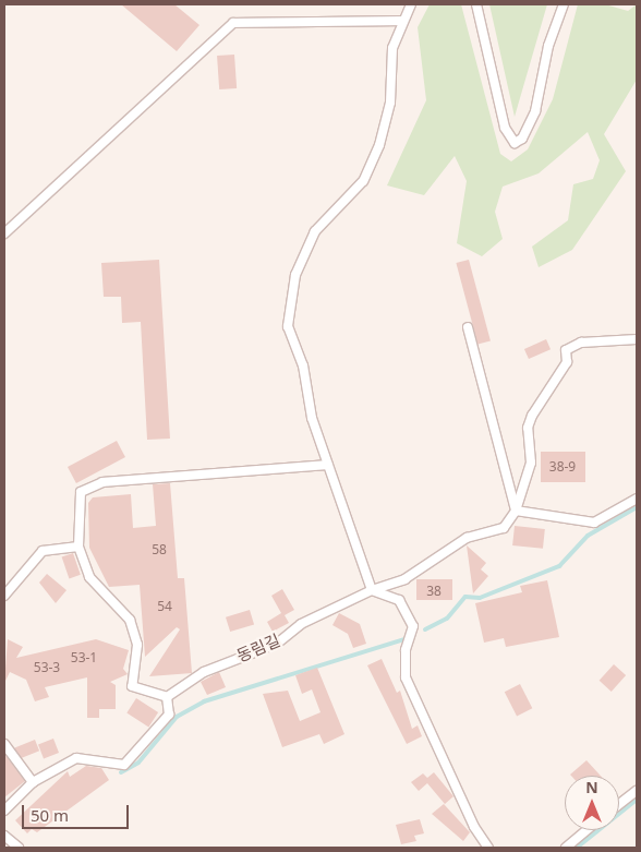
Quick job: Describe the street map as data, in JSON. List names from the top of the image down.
{
  "streets": {
    "lane": ["동림길"]
  },
  "house_numbers": [
    "38-9",
    "58",
    "38",
    "54",
    "53-1",
    "53-3"
  ],
  "scale_bar": "50 m",
  "north": "top"
}
